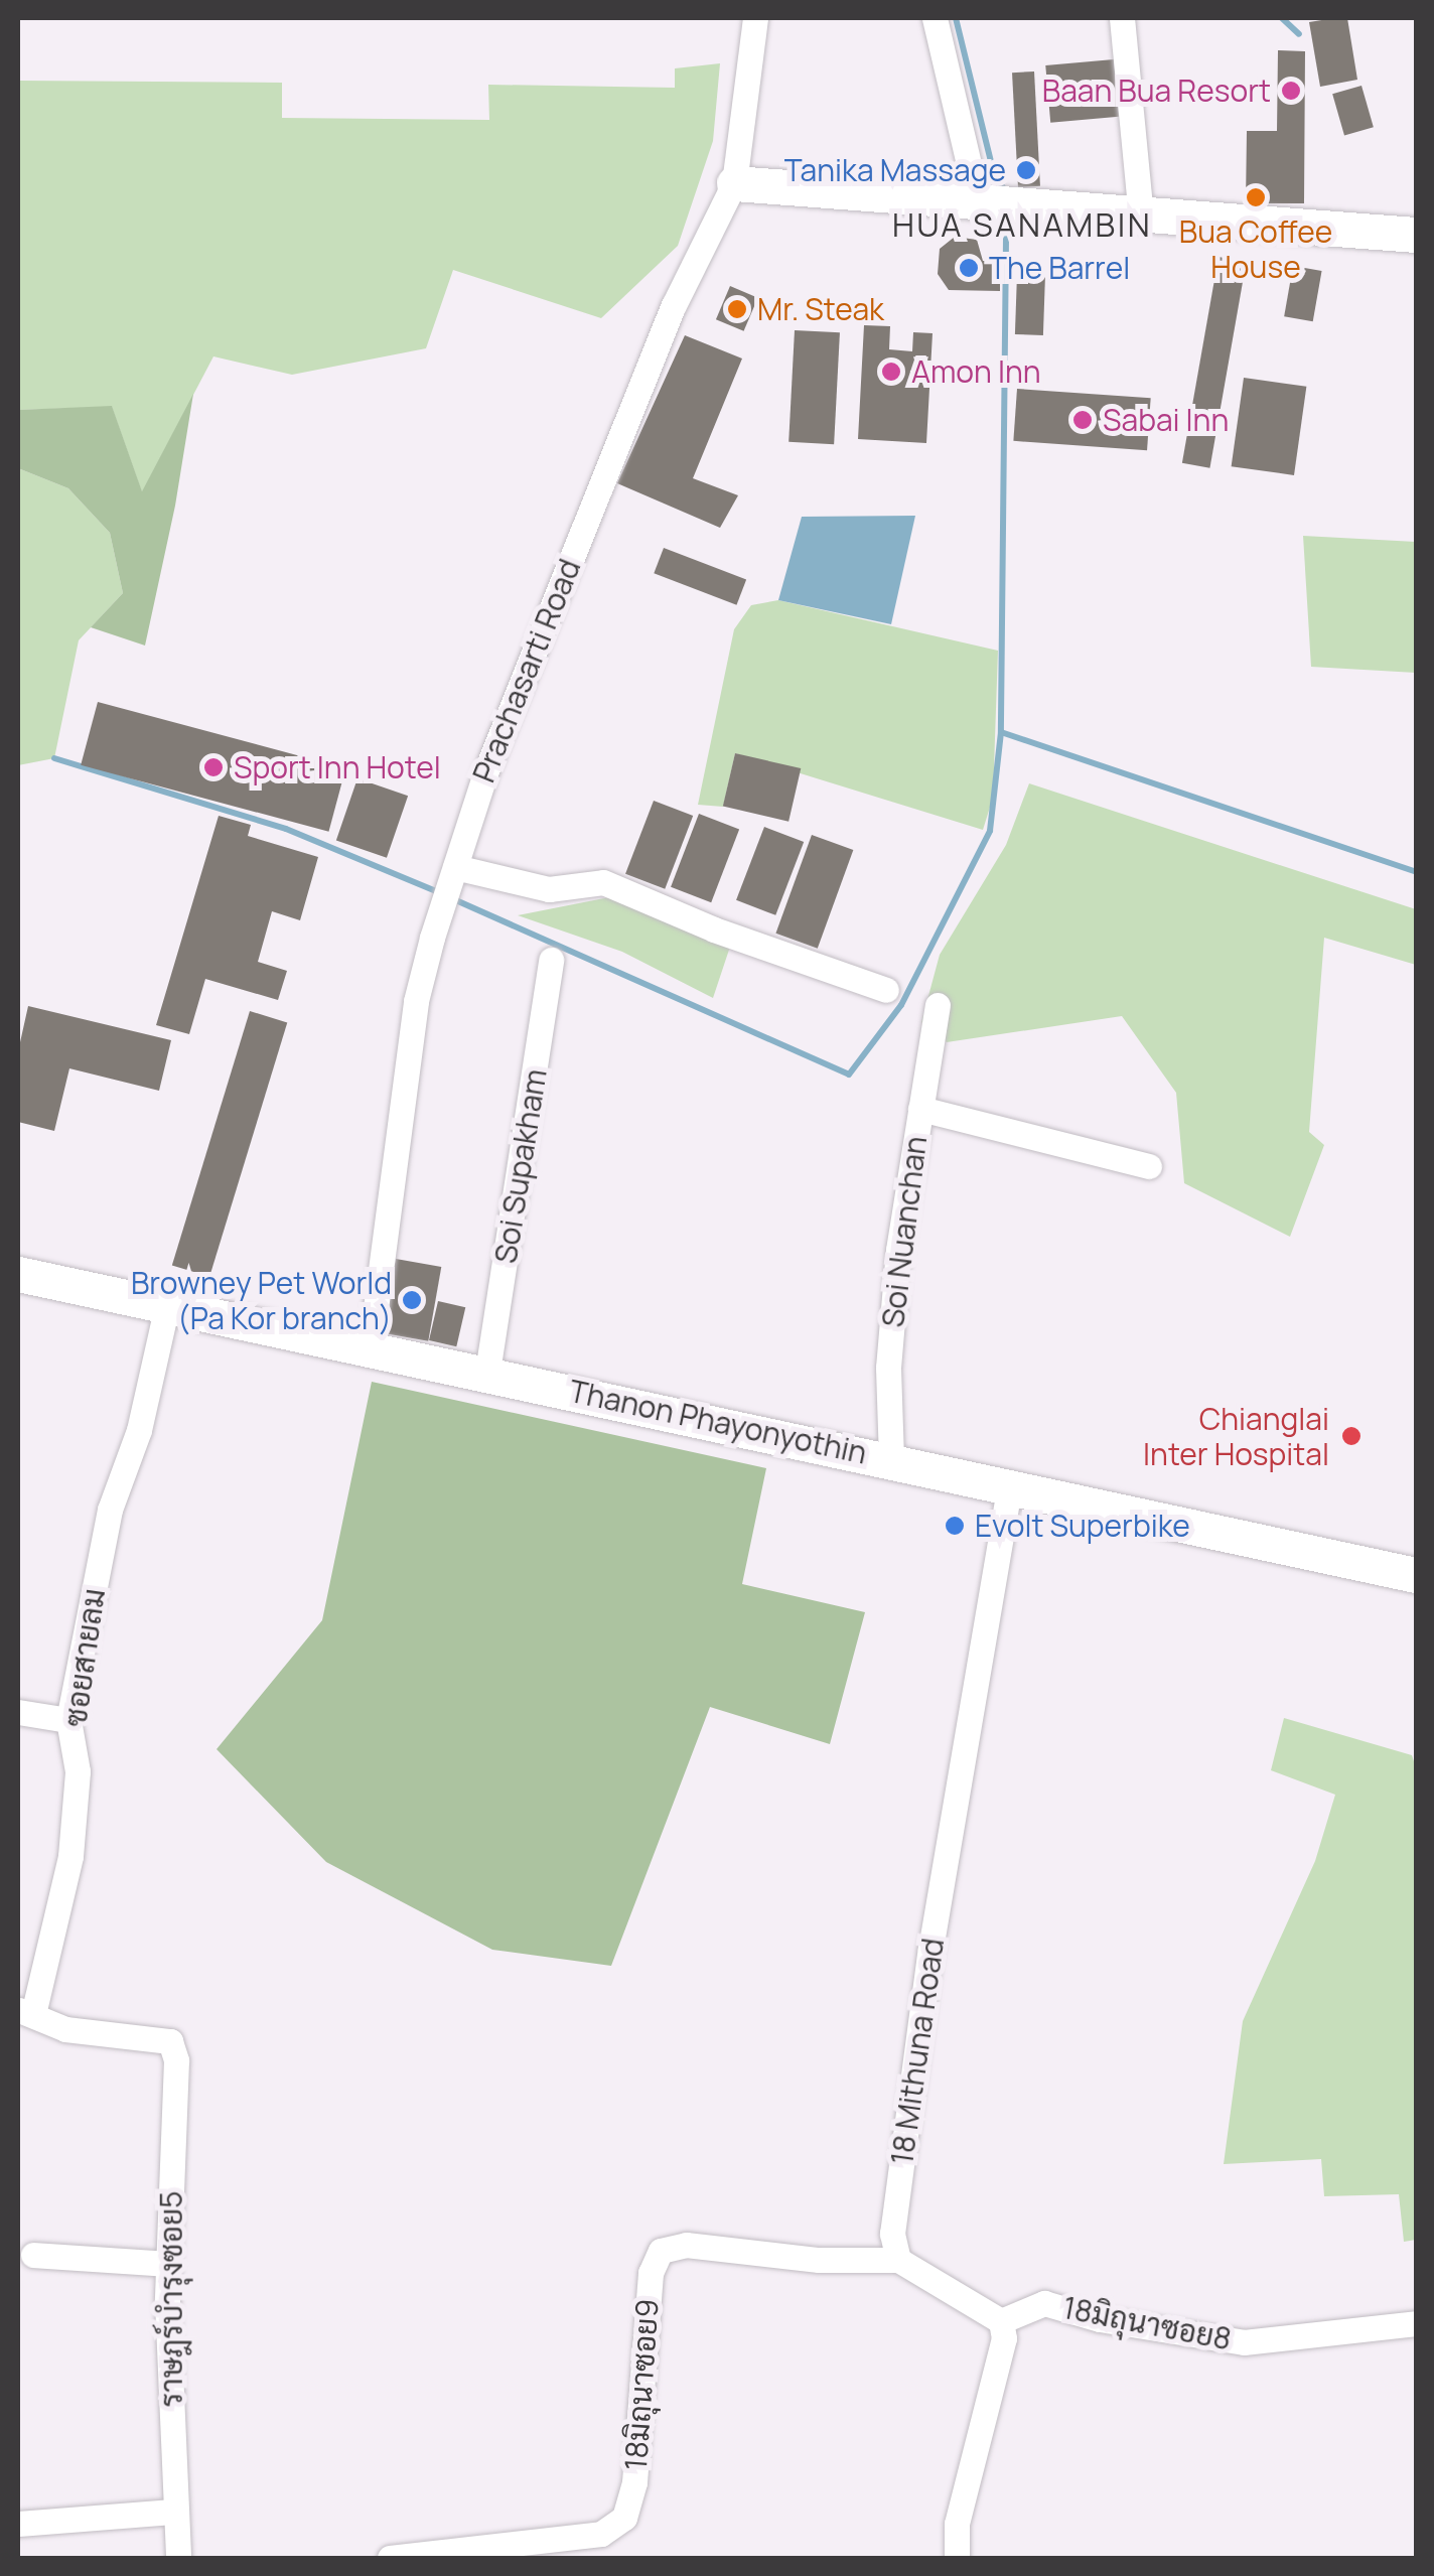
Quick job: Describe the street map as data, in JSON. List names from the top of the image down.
{
  "streets": {
    "main road": ["Thanon Phayonyothin"],
    "street": [
      "Prachasarti Road",
      "Soi Supakham",
      "Soi Nuanchan",
      "ซอยสายลม",
      "18 Mithuna Road",
      "ราษฎร์บำรุงซอย5",
      "18มิถุนาซอย8",
      "18มิถุนาซอย9"
    ]
  },
  "crossings": [
    ["Prachasarti Road", "Thanon Phayonyothin"],
    ["Soi Supakham", "Thanon Phayonyothin"],
    ["Soi Nuanchan", "Thanon Phayonyothin"],
    ["Thanon Phayonyothin", "ซอยสายลม"],
    ["Thanon Phayonyothin", "18 Mithuna Road"],
    ["ซอยสายลม", "ราษฎร์บำรุงซอย5"],
    ["18 Mithuna Road", "18มิถุนาซอย9"]
  ],
  "districts": ["HUA SANAMBIN"],
  "places": [
    "Baan Bua Resort",
    "Tanika Massage",
    "Bua Coffee House",
    "The Barrel",
    "Mr. Steak",
    "Amon Inn",
    "Sabai Inn",
    "Sport Inn Hotel",
    "Browney Pet World (Pa Kor branch)",
    "Chianglai Inter Hospital",
    "Evolt Superbike"
  ]
}
